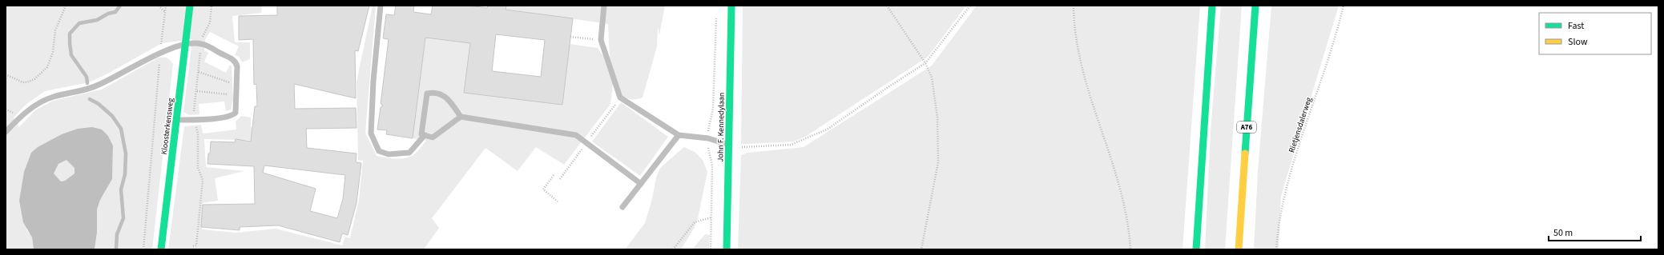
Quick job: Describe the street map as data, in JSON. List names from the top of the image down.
{
  "streets": {
    "main road": ["Kloosterkensweg", "John F. Kennedylaan", "A76"],
    "path": ["Rietjensdalerweg"]
  },
  "legend": ["Fast", "Slow"],
  "scale_bar": "50 m"
}
